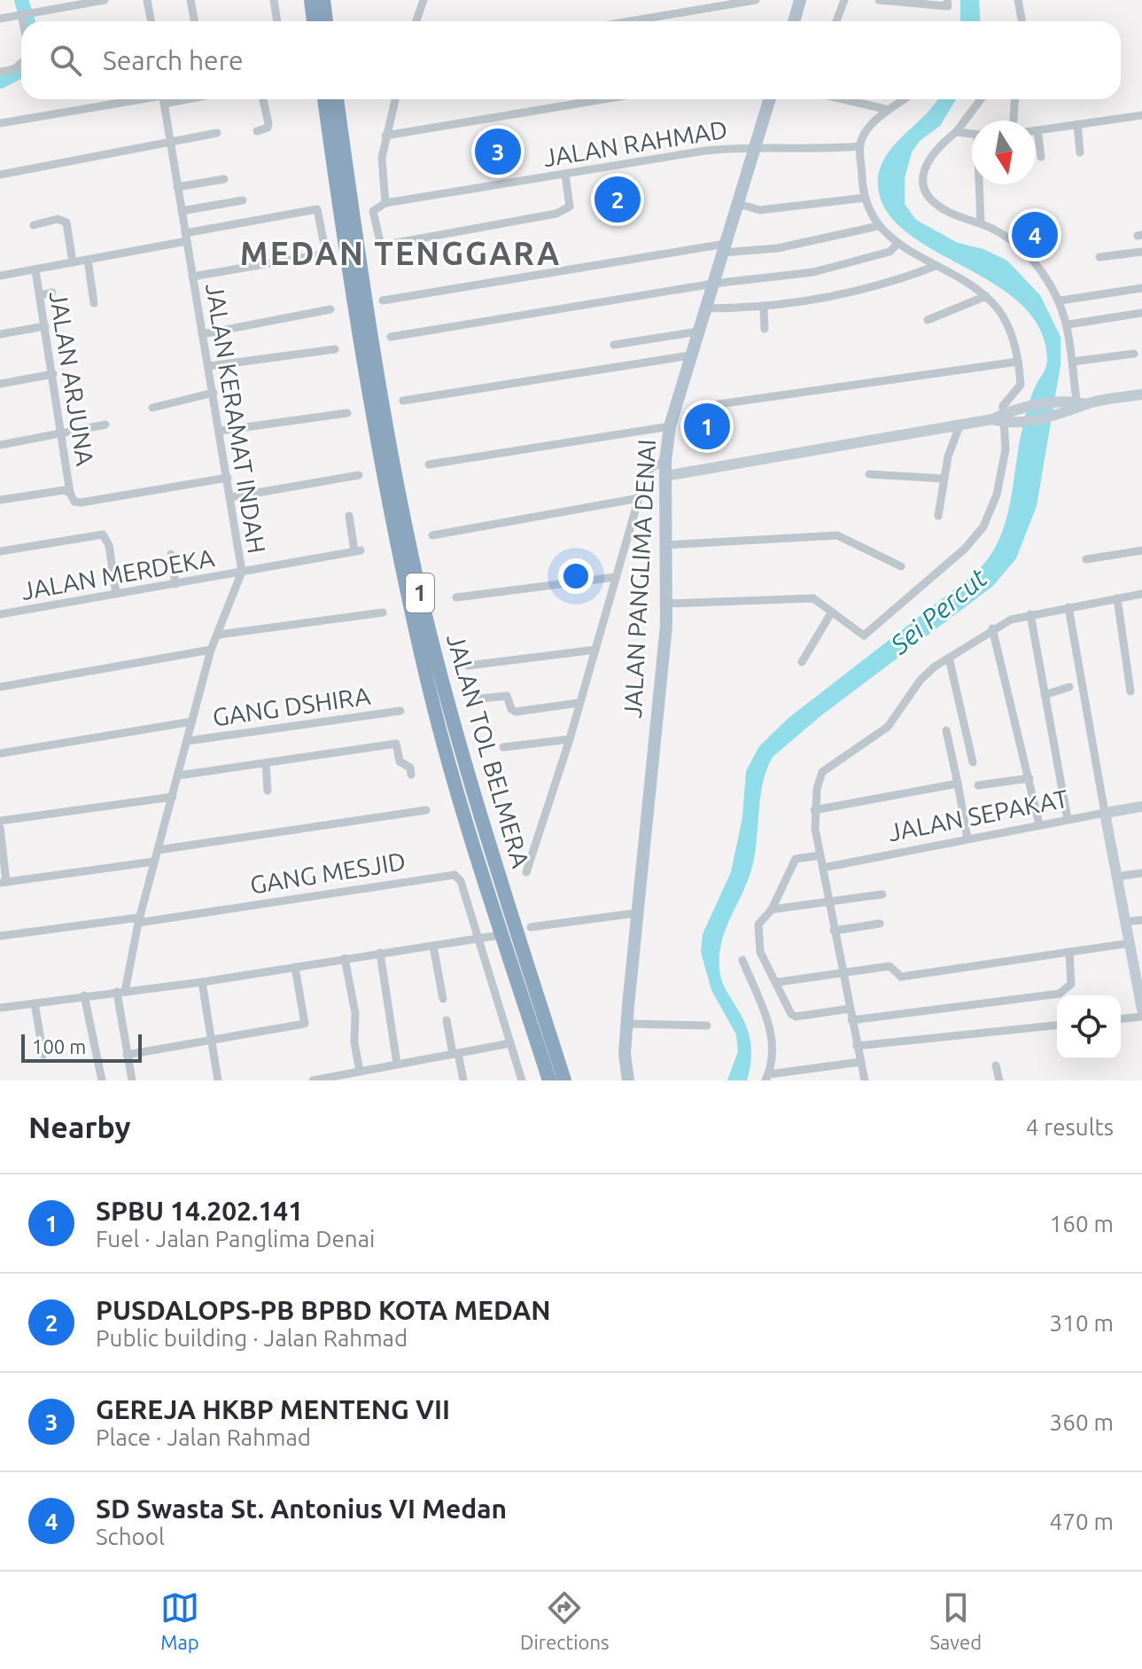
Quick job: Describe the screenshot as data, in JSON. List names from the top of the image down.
{
  "streets": {
    "highway": ["1", "JALAN TOL BELMERA"],
    "main road": ["JALAN PANGLIMA DENAI"],
    "street": [
      "JALAN RAHMAD",
      "JALAN ARJUNA",
      "JALAN KERAMAT INDAH",
      "JALAN MERDEKA",
      "GANG DSHIRA",
      "JALAN SEPAKAT",
      "GANG MESJID"
    ]
  },
  "crossings": [
    ["JALAN RAHMAD", "JALAN PANGLIMA DENAI"],
    ["JALAN KERAMAT INDAH", "JALAN MERDEKA"],
    ["JALAN KERAMAT INDAH", "GANG DSHIRA"],
    ["JALAN KERAMAT INDAH", "GANG MESJID"]
  ],
  "districts": ["MEDAN TENGGARA"],
  "water": ["Sei Percut"],
  "scale_bar": "100 m",
  "north": "bottom",
  "page": {
    "search": "Search here",
    "pins": [
      "3",
      "2",
      "4",
      "1"
    ],
    "scale": "100 m",
    "heading": ["Nearby", "4 results"],
    "list": [
      {
        "mark": "1",
        "name": "SPBU 14.202.141",
        "note": "Fuel · Jalan Panglima Denai",
        "value": "160 m"
      },
      {
        "mark": "2",
        "name": "PUSDALOPS-PB BPBD KOTA MEDAN",
        "note": "Public building · Jalan Rahmad",
        "value": "310 m"
      },
      {
        "mark": "3",
        "name": "GEREJA HKBP MENTENG VII",
        "note": "Place · Jalan Rahmad",
        "value": "360 m"
      },
      {
        "mark": "4",
        "name": "SD Swasta St. Antonius VI Medan",
        "note": "School",
        "value": "470 m"
      }
    ],
    "nav": ["Map", "Directions", "Saved"]
  }
}
